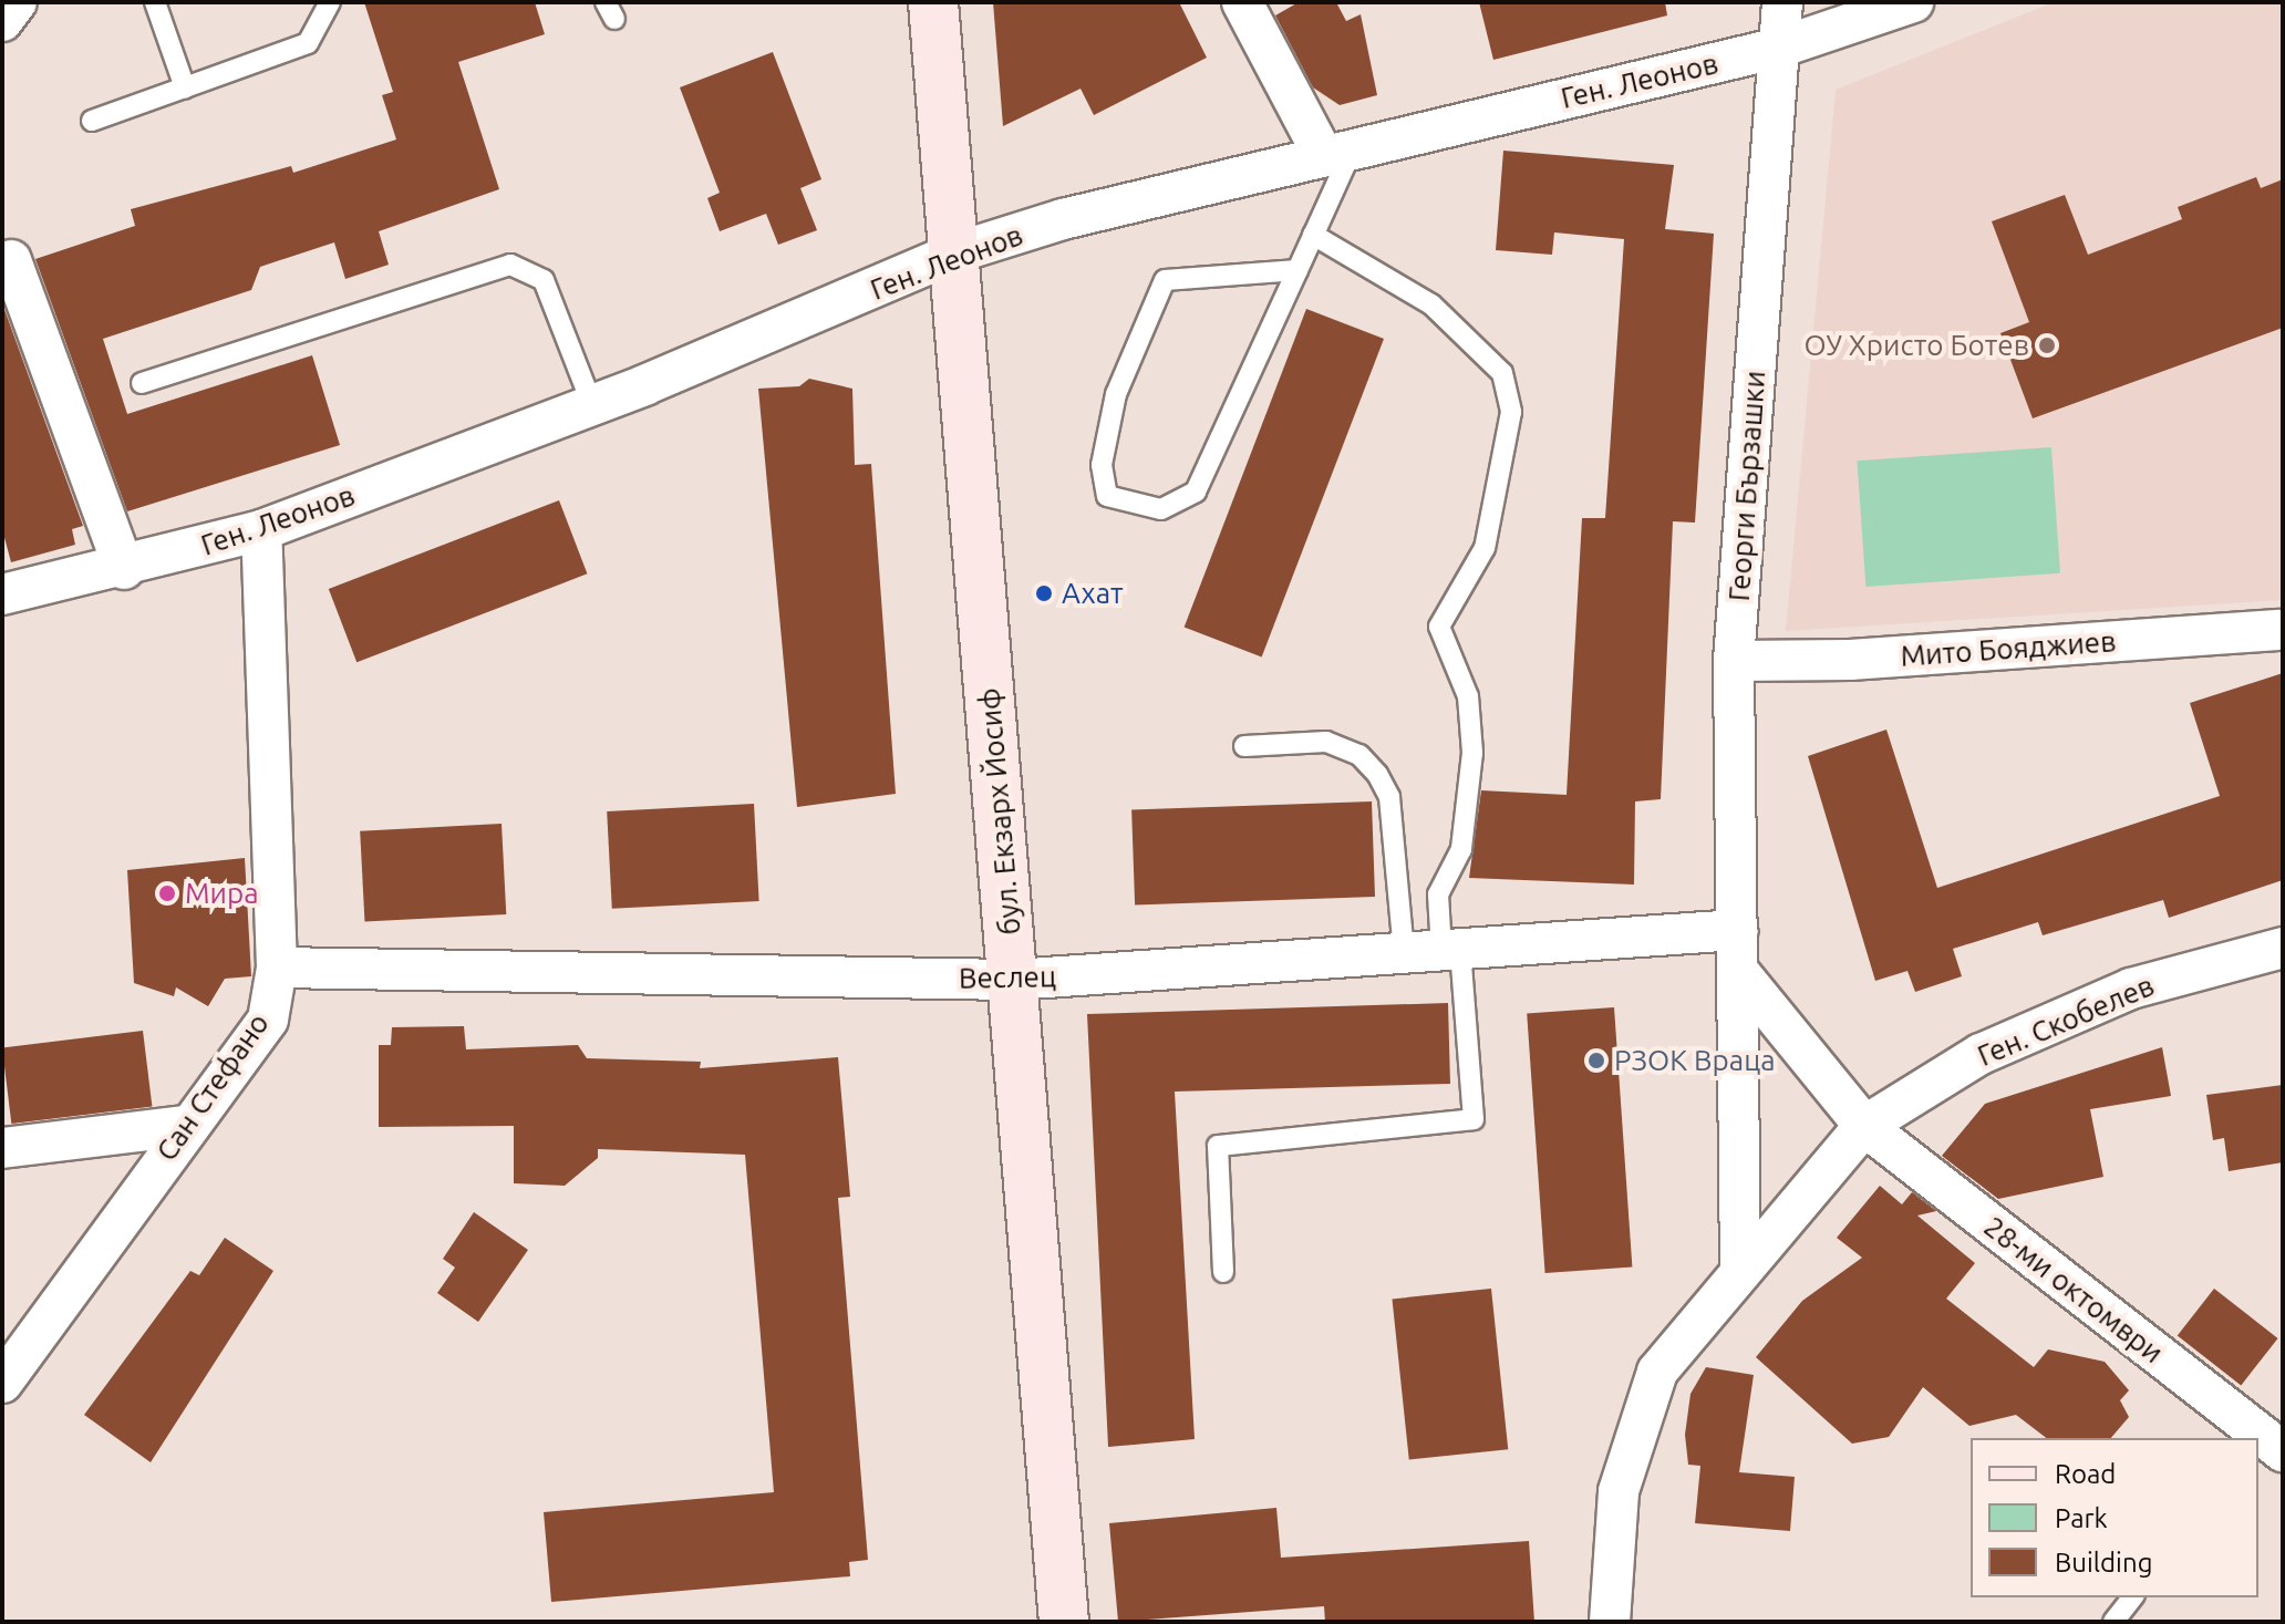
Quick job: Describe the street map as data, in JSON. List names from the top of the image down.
{
  "streets": {
    "street": [
      "Ген. Леонов",
      "Георги Бързашки",
      "Мито Бояджиев",
      "бул. Екзарх Йосиф",
      "Веслец",
      "Ген. Скобелев",
      "Сан Стефано",
      "28-ми октомври"
    ]
  },
  "crossings": [
    ["Ген. Леонов", "Георги Бързашки"],
    ["Ген. Леонов", "бул. Екзарх Йосиф"],
    ["Ген. Леонов", "Сан Стефано"],
    ["Георги Бързашки", "Мито Бояджиев"],
    ["Георги Бързашки", "Веслец"],
    ["Георги Бързашки", "Ген. Скобелев"],
    ["Георги Бързашки", "28-ми октомври"],
    ["бул. Екзарх Йосиф", "Веслец"],
    ["Веслец", "Сан Стефано"],
    ["Ген. Скобелев", "28-ми октомври"]
  ],
  "places": [
    "ОУ Христо Ботев",
    "Ахат",
    "Мира",
    "РЗОК Враца"
  ],
  "legend": ["Road", "Park", "Building"]
}
